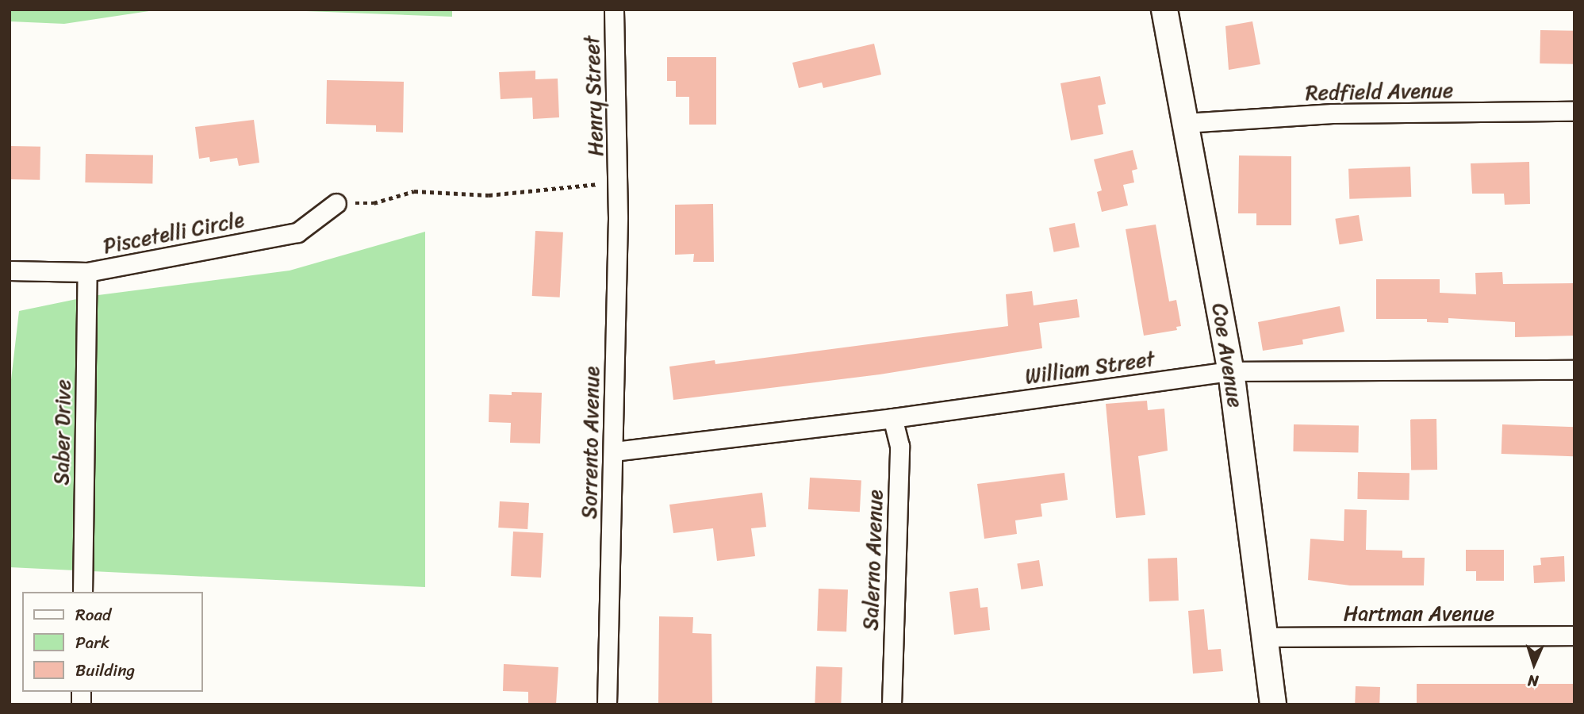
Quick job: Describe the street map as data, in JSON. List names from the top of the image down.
{
  "streets": {
    "street": [
      "Redfield Avenue",
      "Henry Street",
      "Piscetelli Circle",
      "Coe Avenue",
      "William Street",
      "Saber Drive",
      "Sorrento Avenue",
      "Salerno Avenue",
      "Hartman Avenue"
    ]
  },
  "crossings": [
    ["Redfield Avenue", "Coe Avenue"],
    ["Henry Street", "Sorrento Avenue"],
    ["Piscetelli Circle", "Saber Drive"],
    ["Coe Avenue", "William Street"],
    ["Coe Avenue", "Hartman Avenue"],
    ["William Street", "Sorrento Avenue"],
    ["William Street", "Salerno Avenue"]
  ],
  "legend": ["Road", "Park", "Building"],
  "north": "bottom"
}
